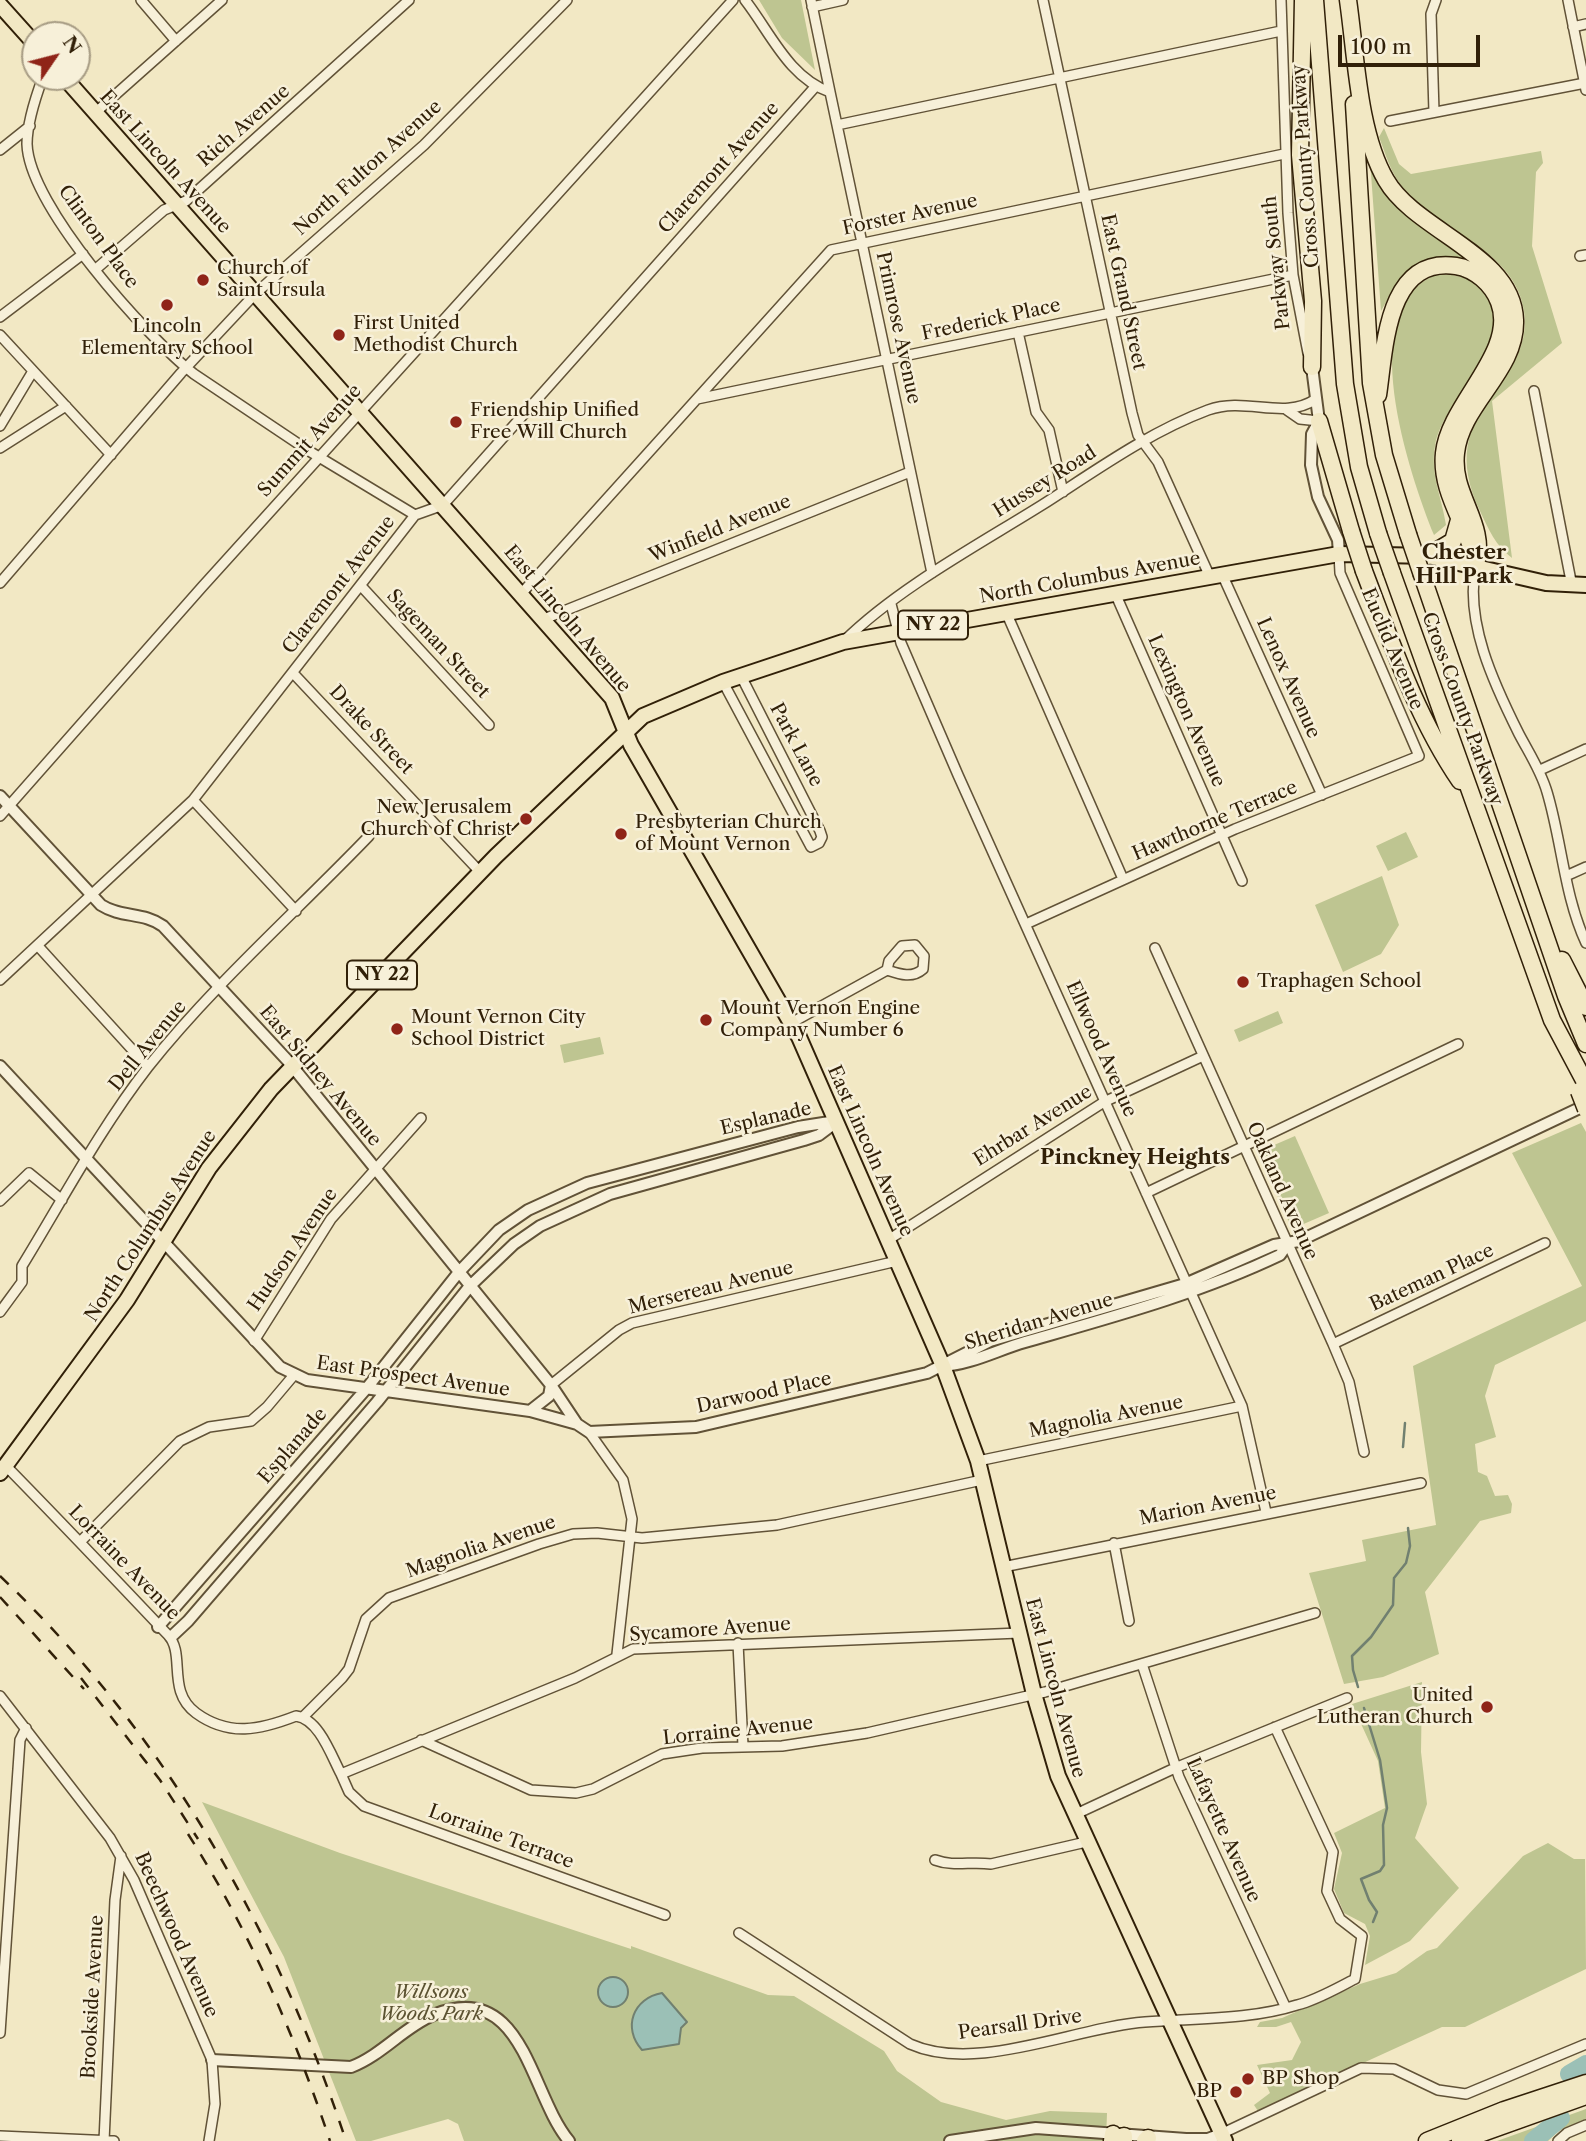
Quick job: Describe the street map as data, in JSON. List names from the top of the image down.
{
  "streets": {
    "highway": ["Cross County Parkway"],
    "main road": ["East Lincoln Avenue", "North Columbus Avenue", "NY 22"],
    "street": [
      "Rich Avenue",
      "North Fulton Avenue",
      "Claremont Avenue",
      "Forster Avenue",
      "Clinton Place",
      "Parkway South",
      "East Grand Street",
      "Frederick Place",
      "Primrose Avenue",
      "Summit Avenue",
      "Hussey Road",
      "Winfield Avenue",
      "Sageman Street",
      "Euclid Avenue",
      "Lenox Avenue",
      "Lexington Avenue",
      "Drake Street",
      "Park Lane",
      "Hawthorne Terrace",
      "Dell Avenue",
      "Ellwood Avenue",
      "East Sidney Avenue",
      "Esplanade",
      "Ehrbar Avenue",
      "Oakland Avenue",
      "Hudson Avenue",
      "Bateman Place",
      "Mersereau Avenue",
      "Sheridan Avenue",
      "East Prospect Avenue",
      "Darwood Place",
      "Magnolia Avenue",
      "Marion Avenue",
      "Lorraine Avenue",
      "Sycamore Avenue",
      "Lafayette Avenue",
      "Lorraine Terrace",
      "Beechwood Avenue",
      "Brookside Avenue",
      "Pearsall Drive"
    ]
  },
  "crossings": [
    ["Rich Avenue", "East Lincoln Avenue"],
    ["Rich Avenue", "Clinton Place"],
    ["East Lincoln Avenue", "North Fulton Avenue"],
    ["East Lincoln Avenue", "Claremont Avenue"],
    ["East Lincoln Avenue", "Forster Avenue"],
    ["East Lincoln Avenue", "Summit Avenue"],
    ["East Lincoln Avenue", "Winfield Avenue"],
    ["East Lincoln Avenue", "North Columbus Avenue"],
    ["East Lincoln Avenue", "Esplanade"],
    ["East Lincoln Avenue", "Ehrbar Avenue"],
    ["East Lincoln Avenue", "Mersereau Avenue"],
    ["East Lincoln Avenue", "Sheridan Avenue"],
    ["East Lincoln Avenue", "Darwood Place"],
    ["East Lincoln Avenue", "Magnolia Avenue"],
    ["East Lincoln Avenue", "Marion Avenue"],
    ["East Lincoln Avenue", "Lorraine Avenue"],
    ["East Lincoln Avenue", "Sycamore Avenue"],
    ["East Lincoln Avenue", "Pearsall Drive"],
    ["Cross County Parkway", "Sheridan Avenue"],
    ["North Fulton Avenue", "Clinton Place"],
    ["Claremont Avenue", "Clinton Place"],
    ["Claremont Avenue", "Sageman Street"],
    ["Claremont Avenue", "Drake Street"],
    ["Claremont Avenue", "East Sidney Avenue"],
    ["Forster Avenue", "Parkway South"],
    ["Forster Avenue", "East Grand Street"],
    ["Forster Avenue", "Frederick Place"],
    ["Forster Avenue", "Primrose Avenue"],
    ["Clinton Place", "Summit Avenue"],
    ["Parkway South", "Frederick Place"],
    ["Parkway South", "Hussey Road"],
    ["Parkway South", "North Columbus Avenue"],
    ["Parkway South", "Euclid Avenue"],
    ["East Grand Street", "Frederick Place"],
    ["East Grand Street", "Hussey Road"],
    ["East Grand Street", "North Columbus Avenue"],
    ["East Grand Street", "Lenox Avenue"],
    ["Frederick Place", "Primrose Avenue"],
    ["Primrose Avenue", "Hussey Road"],
    ["Primrose Avenue", "Winfield Avenue"],
    ["Summit Avenue", "East Sidney Avenue"],
    ["Hussey Road", "North Columbus Avenue"],
    ["Hussey Road", "Ellwood Avenue"],
    ["North Columbus Avenue", "Euclid Avenue"],
    ["North Columbus Avenue", "Lenox Avenue"],
    ["North Columbus Avenue", "Lexington Avenue"],
    ["North Columbus Avenue", "Drake Street"],
    ["North Columbus Avenue", "Park Lane"],
    ["North Columbus Avenue", "Ellwood Avenue"],
    ["North Columbus Avenue", "East Sidney Avenue"],
    ["North Columbus Avenue", "East Prospect Avenue"],
    ["North Columbus Avenue", "Lorraine Avenue"],
    ["Euclid Avenue", "Hawthorne Terrace"],
    ["Lenox Avenue", "Hawthorne Terrace"],
    ["Lexington Avenue", "Hawthorne Terrace"],
    ["Hawthorne Terrace", "Ellwood Avenue"],
    ["Dell Avenue", "East Sidney Avenue"],
    ["Dell Avenue", "East Prospect Avenue"],
    ["Ellwood Avenue", "Ehrbar Avenue"],
    ["Ellwood Avenue", "Sheridan Avenue"],
    ["Ellwood Avenue", "Magnolia Avenue"],
    ["Ellwood Avenue", "Marion Avenue"],
    ["East Sidney Avenue", "Esplanade"],
    ["East Sidney Avenue", "Hudson Avenue"],
    ["East Sidney Avenue", "Mersereau Avenue"],
    ["East Sidney Avenue", "East Prospect Avenue"],
    ["Esplanade", "East Prospect Avenue"],
    ["Esplanade", "Lorraine Avenue"],
    ["Ehrbar Avenue", "Oakland Avenue"],
    ["Oakland Avenue", "Bateman Place"],
    ["Oakland Avenue", "Sheridan Avenue"],
    ["Hudson Avenue", "East Prospect Avenue"],
    ["Sheridan Avenue", "Darwood Place"],
    ["East Prospect Avenue", "Darwood Place"],
    ["East Prospect Avenue", "Magnolia Avenue"],
    ["East Prospect Avenue", "Sycamore Avenue"],
    ["Magnolia Avenue", "Lorraine Avenue"],
    ["Lorraine Avenue", "Sycamore Avenue"],
    ["Lorraine Avenue", "Lafayette Avenue"],
    ["Lafayette Avenue", "Pearsall Drive"],
    ["Beechwood Avenue", "Brookside Avenue"]
  ],
  "districts": ["Chester Hill Park", "Pinckney Heights"],
  "parks": ["Willsons Woods Park"],
  "places": [
    "Church of Saint Ursula",
    "Lincoln Elementary School",
    "First United Methodist Church",
    "Friendship Unified Free Will Church",
    "New Jerusalem Church of Christ",
    "Presbyterian Church of Mount Vernon",
    "Traphagen School",
    "Mount Vernon Engine Company Number 6",
    "Mount Vernon City School District",
    "United Lutheran Church",
    "BP Shop",
    "BP"
  ],
  "scale_bar": "100 m",
  "north": "top right"
}
